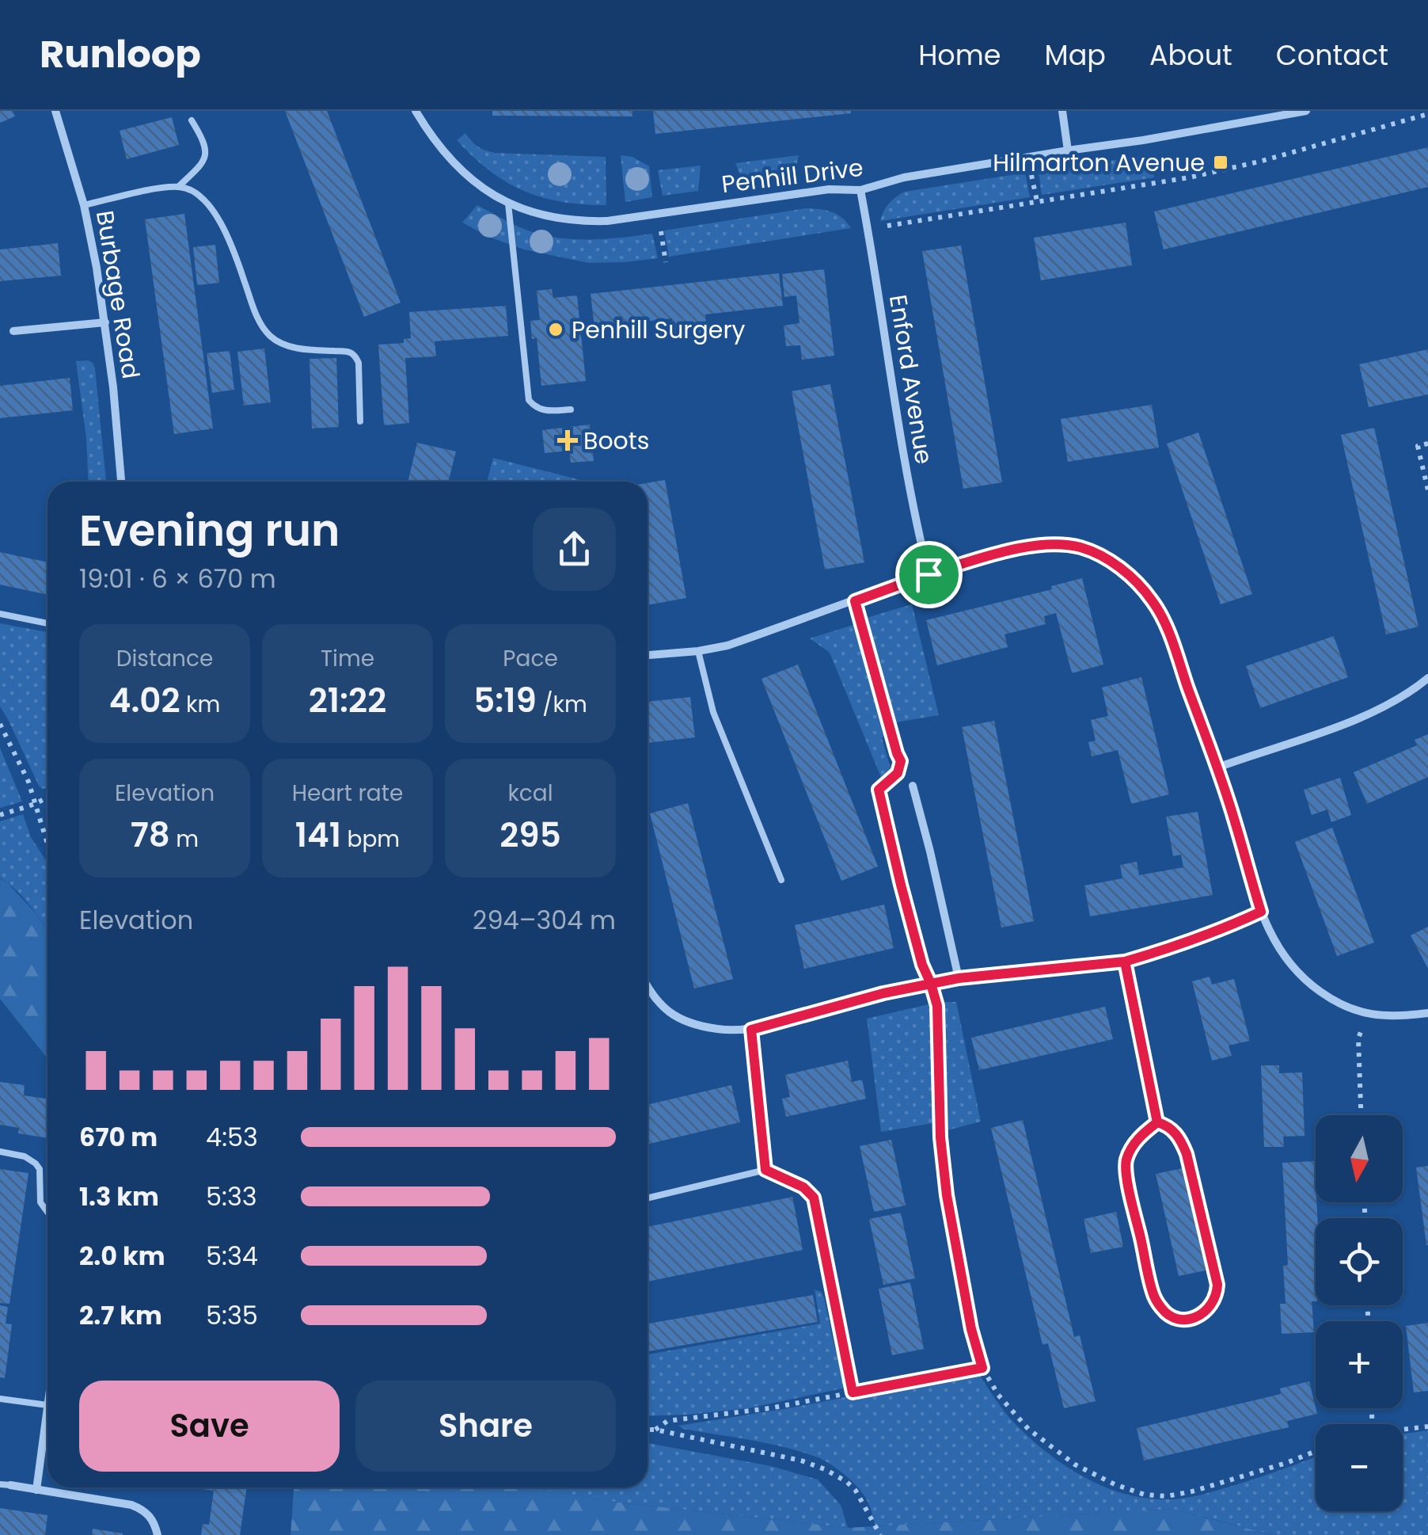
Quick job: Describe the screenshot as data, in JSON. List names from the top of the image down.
{
  "streets": {
    "street": ["Penhill Drive", "Burbage Road", "Enford Avenue"]
  },
  "crossings": [
    ["Penhill Drive", "Enford Avenue"]
  ],
  "places": {
    "transit": ["Hilmarton Avenue"],
    "other": ["Penhill Surgery"],
    "health": ["Boots"]
  },
  "north": "bottom",
  "page": {
    "header": "Runloop",
    "nav": [
      "Home",
      "Map",
      "About",
      "Contact"
    ],
    "heading": ["Evening run", "19:01 · 6 × 670 m"],
    "stats": [
      ["Distance", "4.02 km"],
      ["Time", "21:22"],
      ["Pace", "5:19 /km"],
      ["Elevation", "78 m"],
      ["Heart rate", "141 bpm"],
      ["kcal", "295"]
    ],
    "chart": ["Elevation", "294–304 m"],
    "list": [
      {
        "name": "670 m",
        "note": "4:53"
      },
      {
        "name": "1.3 km",
        "note": "5:33"
      },
      {
        "name": "2.0 km",
        "note": "5:34"
      },
      {
        "name": "2.7 km",
        "note": "5:35"
      }
    ],
    "map_buttons": ["+", "−"],
    "buttons": ["Save", "Share"]
  }
}
